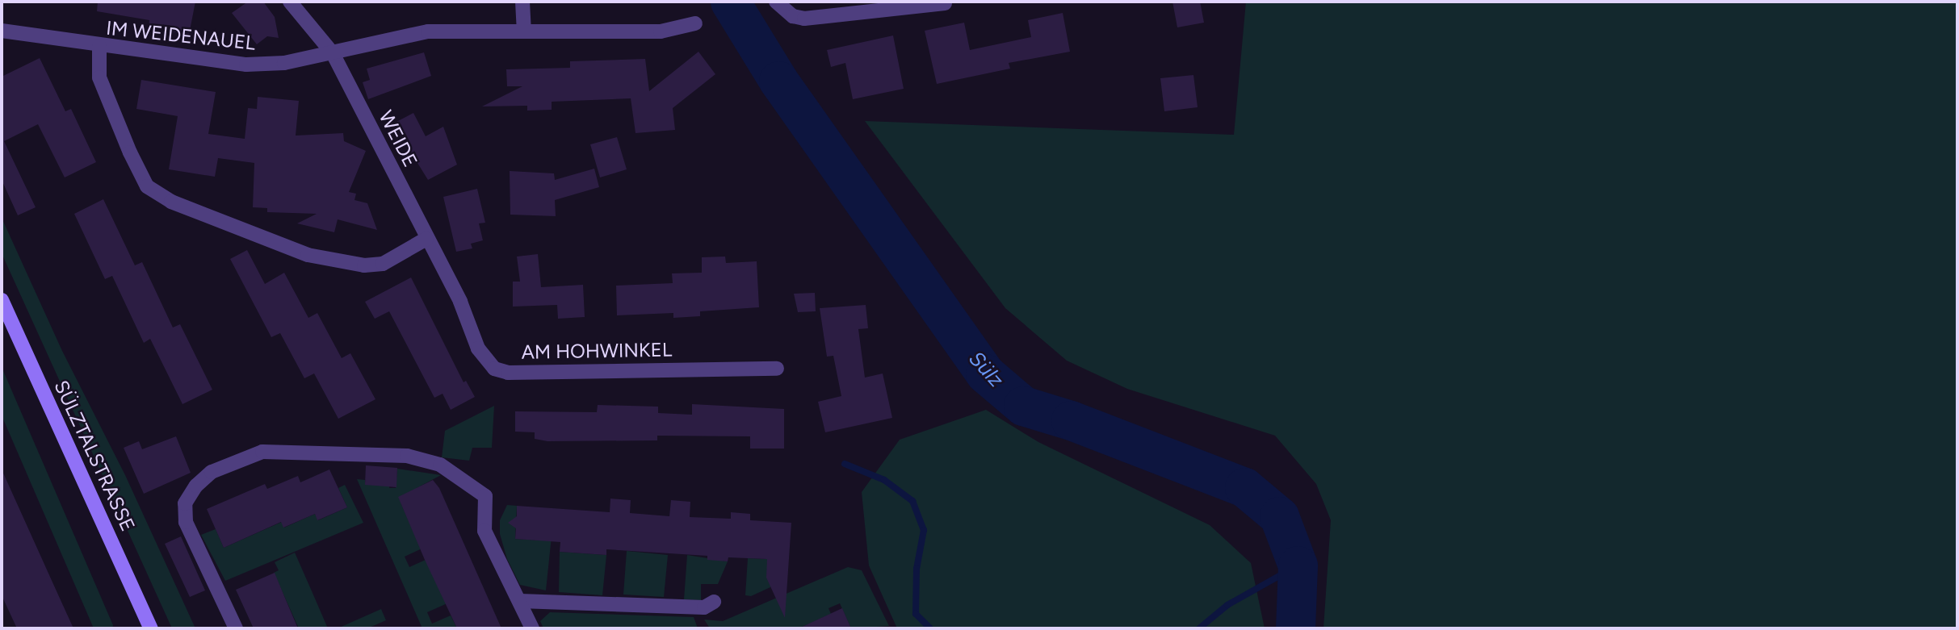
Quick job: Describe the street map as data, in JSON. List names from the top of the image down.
{
  "streets": {
    "main road": ["SÜLZTALSTRASSE"],
    "street": ["IM WEIDENAUEL", "WEIDE", "AM HOHWINKEL"]
  },
  "crossings": [
    ["IM WEIDENAUEL", "WEIDE"],
    ["WEIDE", "AM HOHWINKEL"]
  ],
  "water": ["Sülz"]
}
